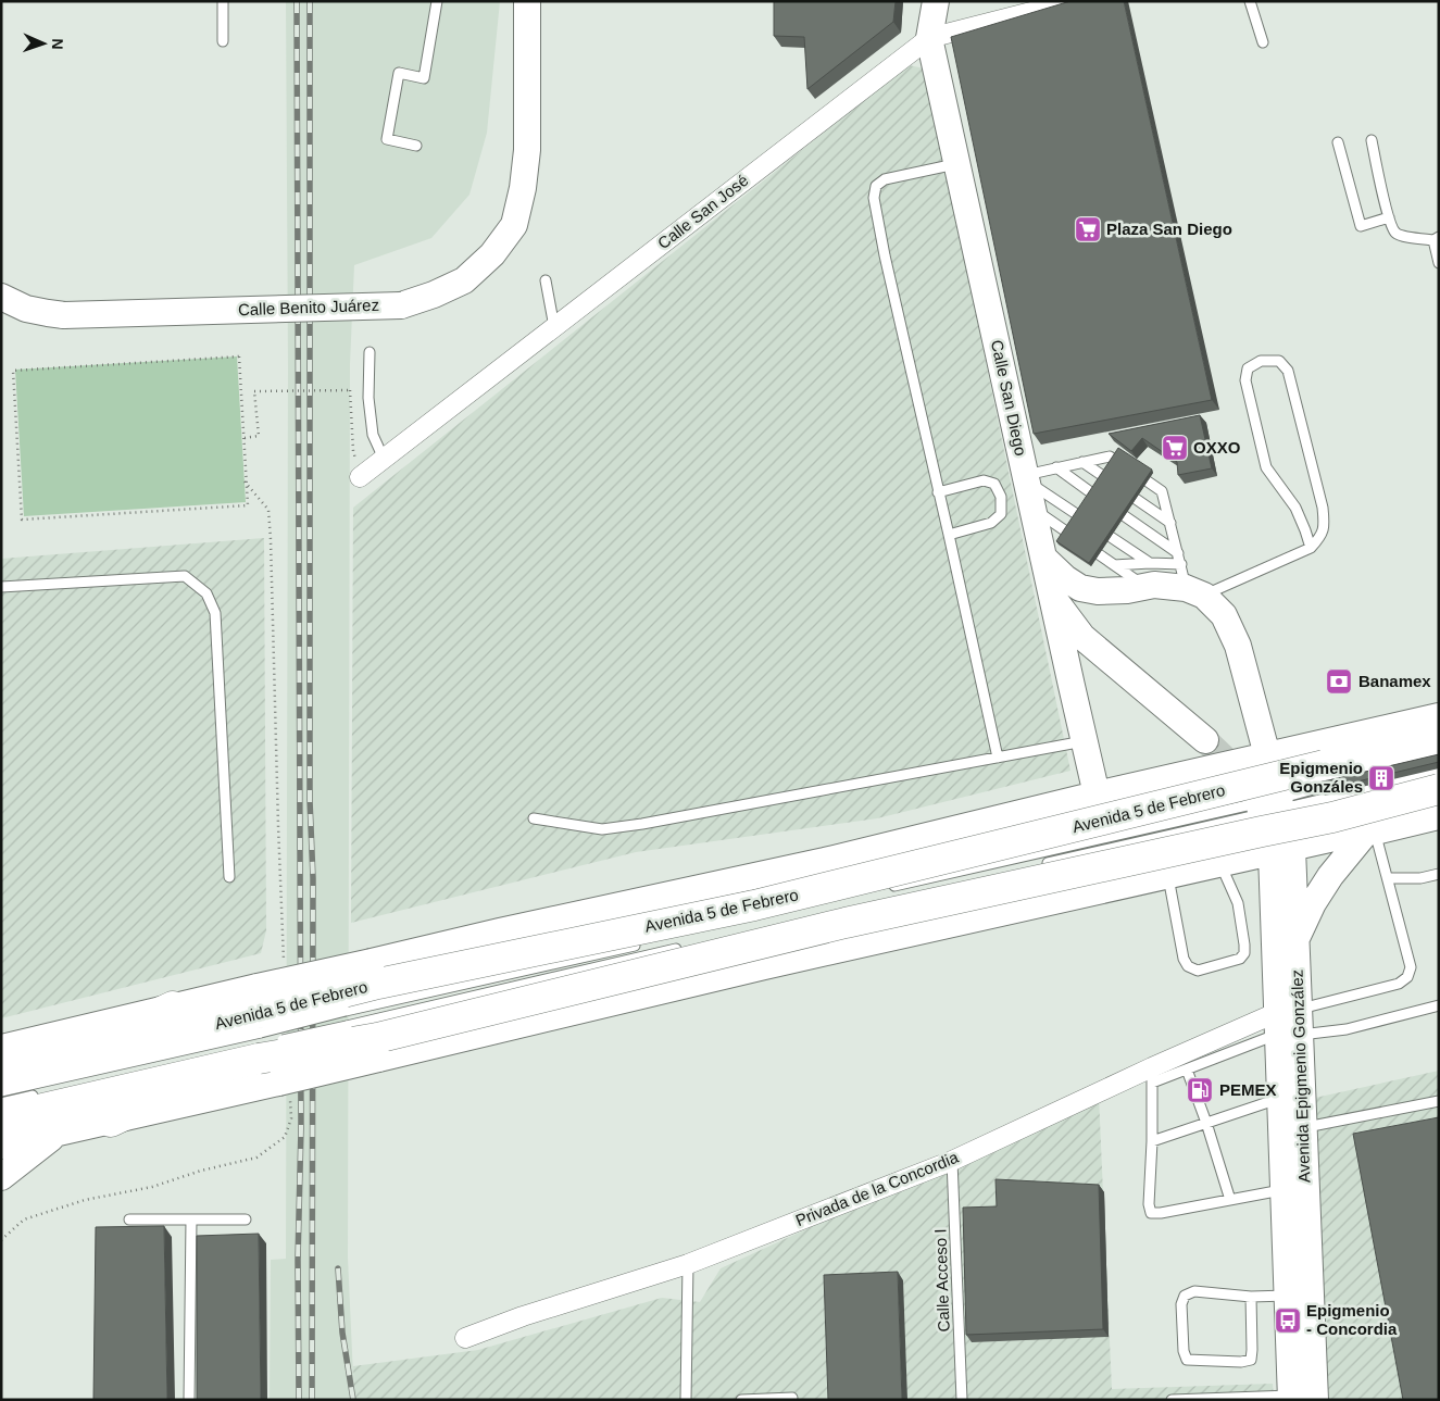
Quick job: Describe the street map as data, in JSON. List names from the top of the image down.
{
  "streets": {
    "highway": ["Avenida 5 de Febrero"],
    "main road": ["Calle Benito Juárez", "Calle San Diego", "Avenida Epigmenio González"],
    "street": ["Calle San José", "Privada de la Concordia"],
    "lane": ["Calle Acceso I"]
  },
  "crossings": [
    ["Calle San José", "Calle San Diego"],
    ["Calle San Diego", "Avenida 5 de Febrero"],
    ["Avenida 5 de Febrero", "Avenida Epigmenio González"],
    ["Avenida Epigmenio González", "Privada de la Concordia"],
    ["Privada de la Concordia", "Calle Acceso I"]
  ],
  "places": {
    "supermarket": ["Plaza San Diego", "OXXO"],
    "bank": ["Banamex"],
    "building": ["Epigmenio Gonzáles"],
    "fuel station": ["PEMEX"],
    "bus stop": ["Epigmenio - Concordia"]
  },
  "north": "right"
}
